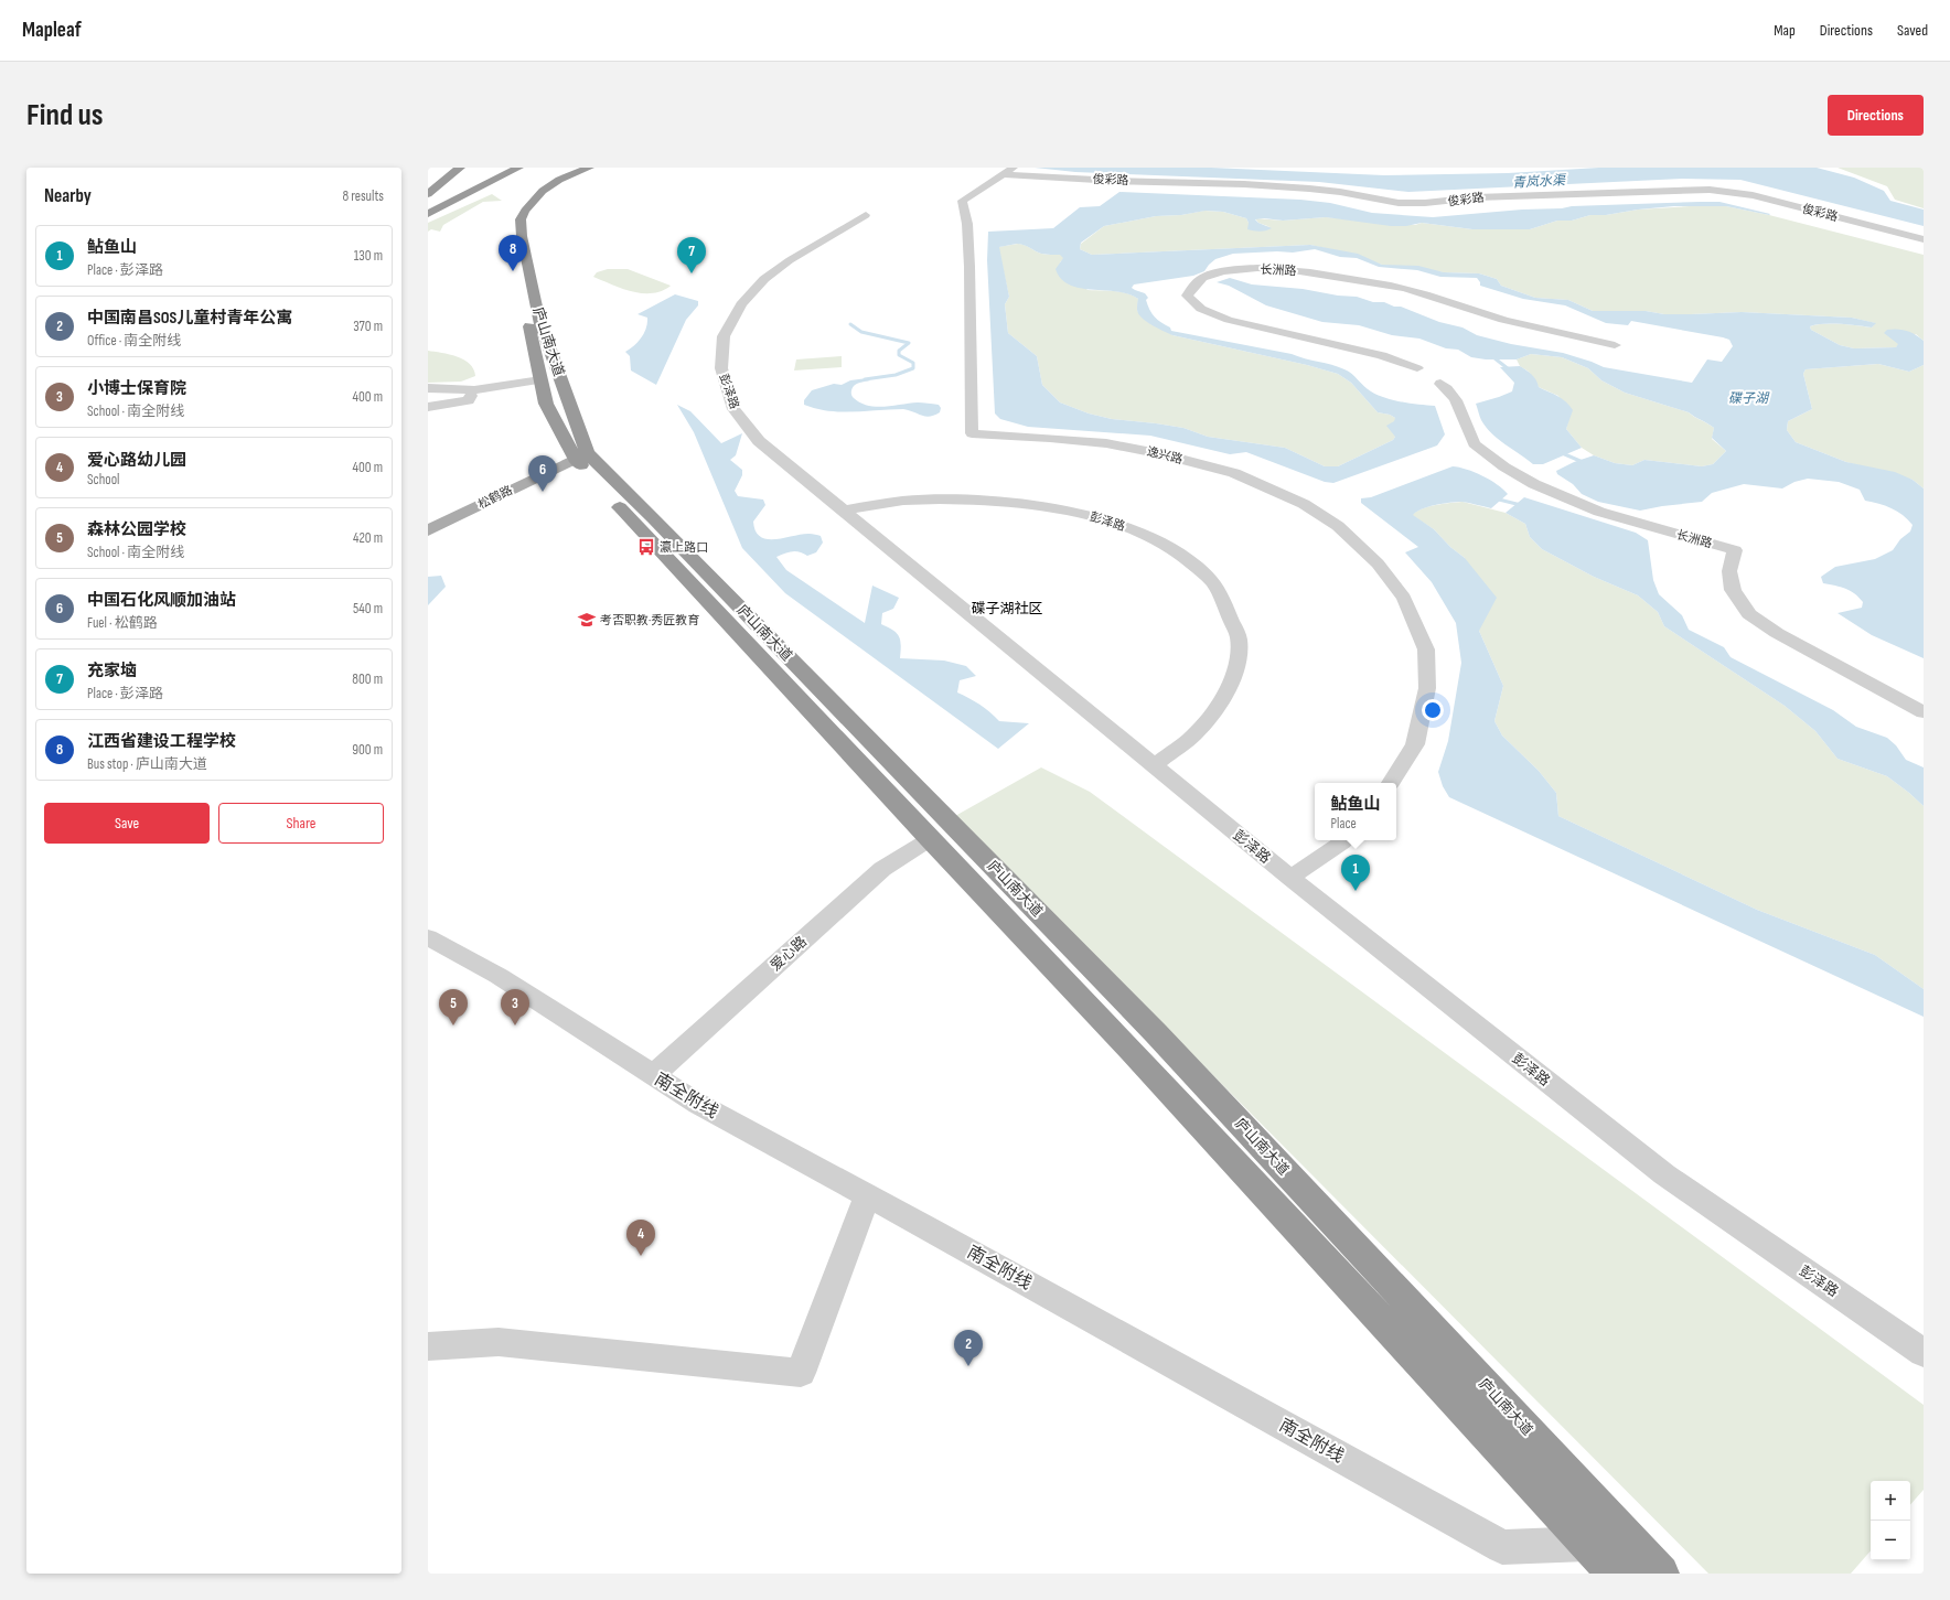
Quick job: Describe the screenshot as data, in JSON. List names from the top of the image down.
{
  "streets": {
    "highway": ["庐山南大道"],
    "main road": ["松鹤路"],
    "street": [
      "俊彩路",
      "长洲路",
      "彭泽路",
      "逸兴路",
      "爱心路",
      "南全附线"
    ]
  },
  "crossings": [
    ["俊彩路", "逸兴路"],
    ["庐山南大道", "松鹤路"],
    ["庐山南大道", "爱心路"],
    ["庐山南大道", "南全附线"],
    ["爱心路", "南全附线"]
  ],
  "districts": ["碟子湖社区"],
  "water": ["青岚水渠", "碟子湖"],
  "places": {
    "bus stop": ["瀛上路口"],
    "school or university": ["考否职教·秀匠教育"]
  },
  "page": {
    "header": "Mapleaf",
    "nav": ["Map", "Directions", "Saved"],
    "buttons": [
      "Directions",
      ["Save", "Share"]
    ],
    "title": "Find us",
    "heading": ["Nearby", "8 results"],
    "list": [
      {
        "mark": "1",
        "name": "鲇鱼山",
        "note": "Place · 彭泽路",
        "value": "130 m"
      },
      {
        "mark": "2",
        "name": "中国南昌SOS儿童村青年公寓",
        "note": "Office · 南全附线",
        "value": "370 m"
      },
      {
        "mark": "3",
        "name": "小博士保育院",
        "note": "School · 南全附线",
        "value": "400 m"
      },
      {
        "mark": "4",
        "name": "爱心路幼儿园",
        "note": "School",
        "value": "400 m"
      },
      {
        "mark": "5",
        "name": "森林公园学校",
        "note": "School · 南全附线",
        "value": "420 m"
      },
      {
        "mark": "6",
        "name": "中国石化风顺加油站",
        "note": "Fuel · 松鹤路",
        "value": "540 m"
      },
      {
        "mark": "7",
        "name": "充家垴",
        "note": "Place · 彭泽路",
        "value": "800 m"
      },
      {
        "mark": "8",
        "name": "江西省建设工程学校",
        "note": "Bus stop · 庐山南大道",
        "value": "900 m"
      }
    ],
    "pins": [
      "8",
      "7",
      "6",
      "1",
      "3",
      "5",
      "4",
      "2"
    ],
    "popup": ["鲇鱼山", "Place"],
    "map_buttons": ["+", "−"]
  }
}
